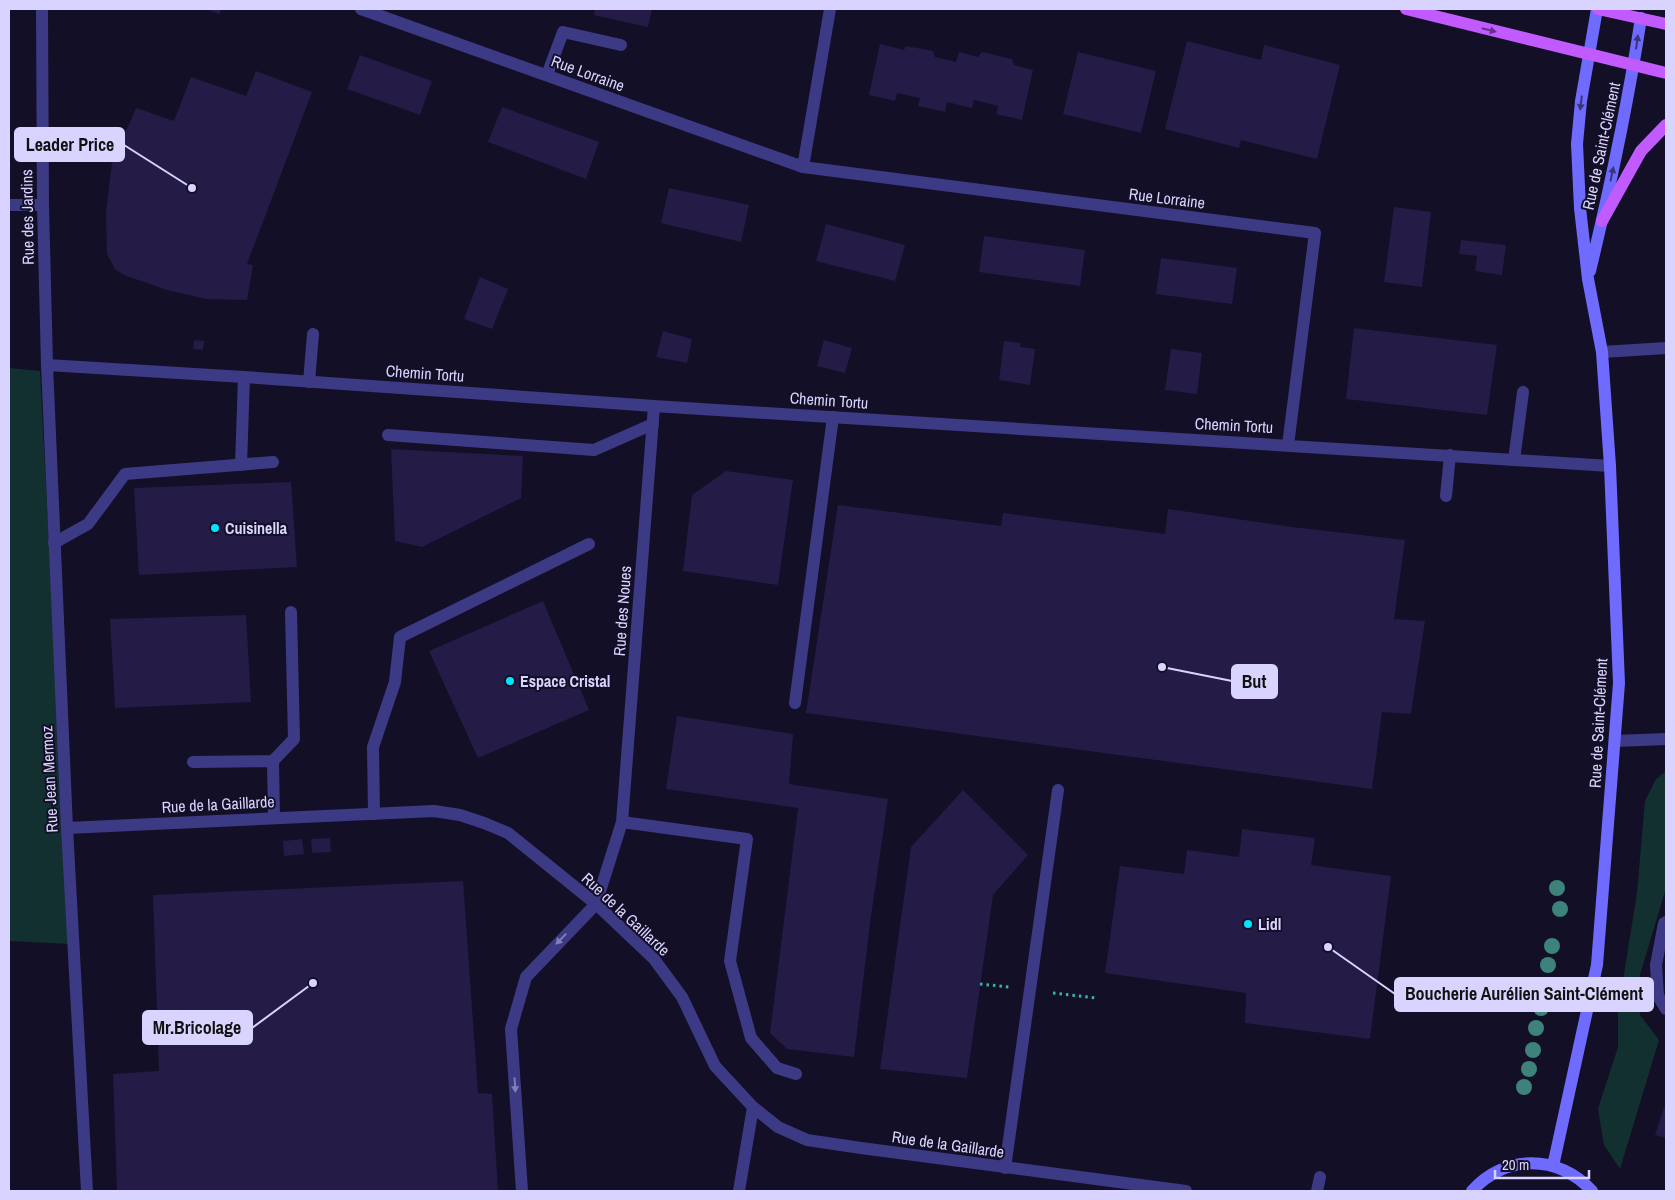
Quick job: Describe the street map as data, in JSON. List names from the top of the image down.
{
  "streets": {
    "street": [
      "Rue Lorraine",
      "Rue de Saint-Clément",
      "Rue des Jardins",
      "Chemin Tortu",
      "Rue des Noues",
      "Rue Jean Mermoz",
      "Rue de la Gaillarde"
    ]
  },
  "crossings": [
    ["Rue Lorraine", "Chemin Tortu"],
    ["Rue de Saint-Clément", "Chemin Tortu"],
    ["Rue des Jardins", "Chemin Tortu"],
    ["Rue des Jardins", "Rue Jean Mermoz"],
    ["Chemin Tortu", "Rue des Noues"],
    ["Chemin Tortu", "Rue Jean Mermoz"],
    ["Rue des Noues", "Rue de la Gaillarde"],
    ["Rue Jean Mermoz", "Rue de la Gaillarde"]
  ],
  "places": [
    "Leader Price",
    "Cuisinella",
    "But",
    "Espace Cristal",
    "Lidl",
    "Boucherie Aurélien Saint-Clément",
    "Mr.Bricolage"
  ],
  "scale_bar": "20 m"
}
